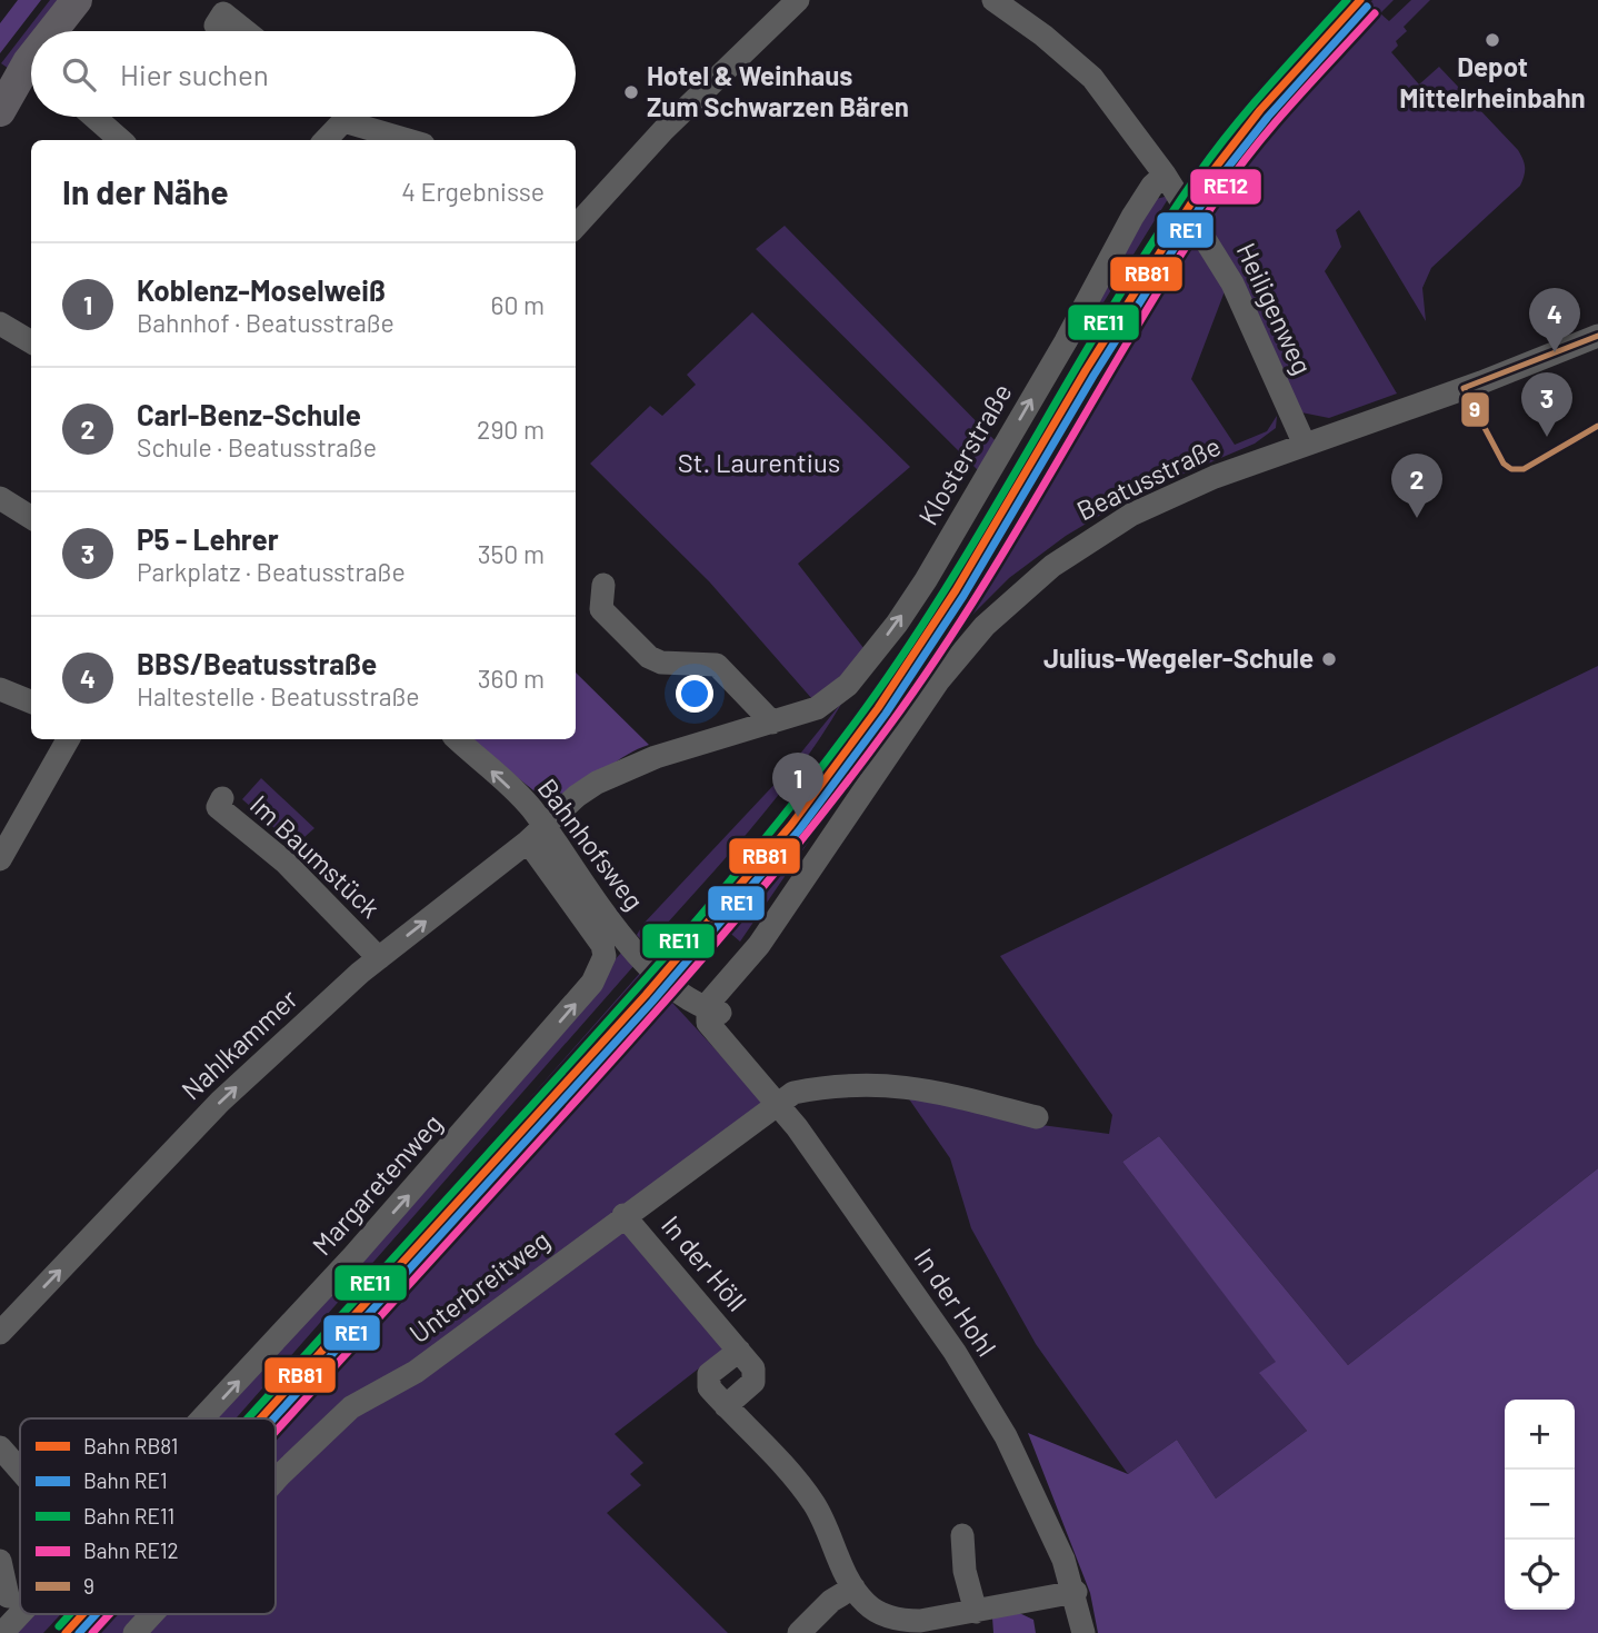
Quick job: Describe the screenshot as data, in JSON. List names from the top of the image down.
{
  "streets": {
    "street": [
      "Heiligenweg",
      "Klosterstraße",
      "Beatusstraße",
      "Bahnhofsweg",
      "Im Baumstück",
      "Nahlkammer",
      "Margaretenweg",
      "In der Höll",
      "Unterbreitweg",
      "In der Hohl"
    ]
  },
  "crossings": [
    ["Heiligenweg", "Klosterstraße"],
    ["Heiligenweg", "Beatusstraße"],
    ["Klosterstraße", "Bahnhofsweg"],
    ["Klosterstraße", "Nahlkammer"],
    ["Klosterstraße", "Margaretenweg"],
    ["Beatusstraße", "Bahnhofsweg"],
    ["Beatusstraße", "In der Hohl"],
    ["Bahnhofsweg", "Nahlkammer"],
    ["Bahnhofsweg", "Margaretenweg"],
    ["Bahnhofsweg", "In der Hohl"],
    ["Im Baumstück", "Nahlkammer"],
    ["Nahlkammer", "Margaretenweg"],
    ["In der Höll", "Unterbreitweg"],
    ["In der Höll", "In der Hohl"],
    ["Unterbreitweg", "In der Hohl"]
  ],
  "one_way": ["Klosterstraße", "Nahlkammer", "Margaretenweg"],
  "parks": ["St. Laurentius"],
  "places": ["Depot Mittelrheinbahn", "Hotel & Weinhaus Zum Schwarzen Bären", "Julius-Wegeler-Schule"],
  "lines": [
    "rail line RB81",
    "rail line RE11",
    "rail line RE1",
    "rail line RE12",
    "transit line 9"
  ],
  "legend": [
    "Bahn RB81",
    "Bahn RE1",
    "Bahn RE11",
    "Bahn RE12",
    "9"
  ],
  "page": {
    "search": "Hier suchen",
    "heading": ["In der Nähe", "4 Ergebnisse"],
    "list": [
      {
        "mark": "1",
        "name": "Koblenz-Moselweiß",
        "note": "Bahnhof · Beatusstraße",
        "value": "60 m"
      },
      {
        "mark": "2",
        "name": "Carl-Benz-Schule",
        "note": "Schule · Beatusstraße",
        "value": "290 m"
      },
      {
        "mark": "3",
        "name": "P5 - Lehrer",
        "note": "Parkplatz · Beatusstraße",
        "value": "350 m"
      },
      {
        "mark": "4",
        "name": "BBS/Beatusstraße",
        "note": "Haltestelle · Beatusstraße",
        "value": "360 m"
      }
    ],
    "pins": [
      "4",
      "3",
      "2",
      "1"
    ],
    "map_buttons": ["+", "−"]
  }
}
